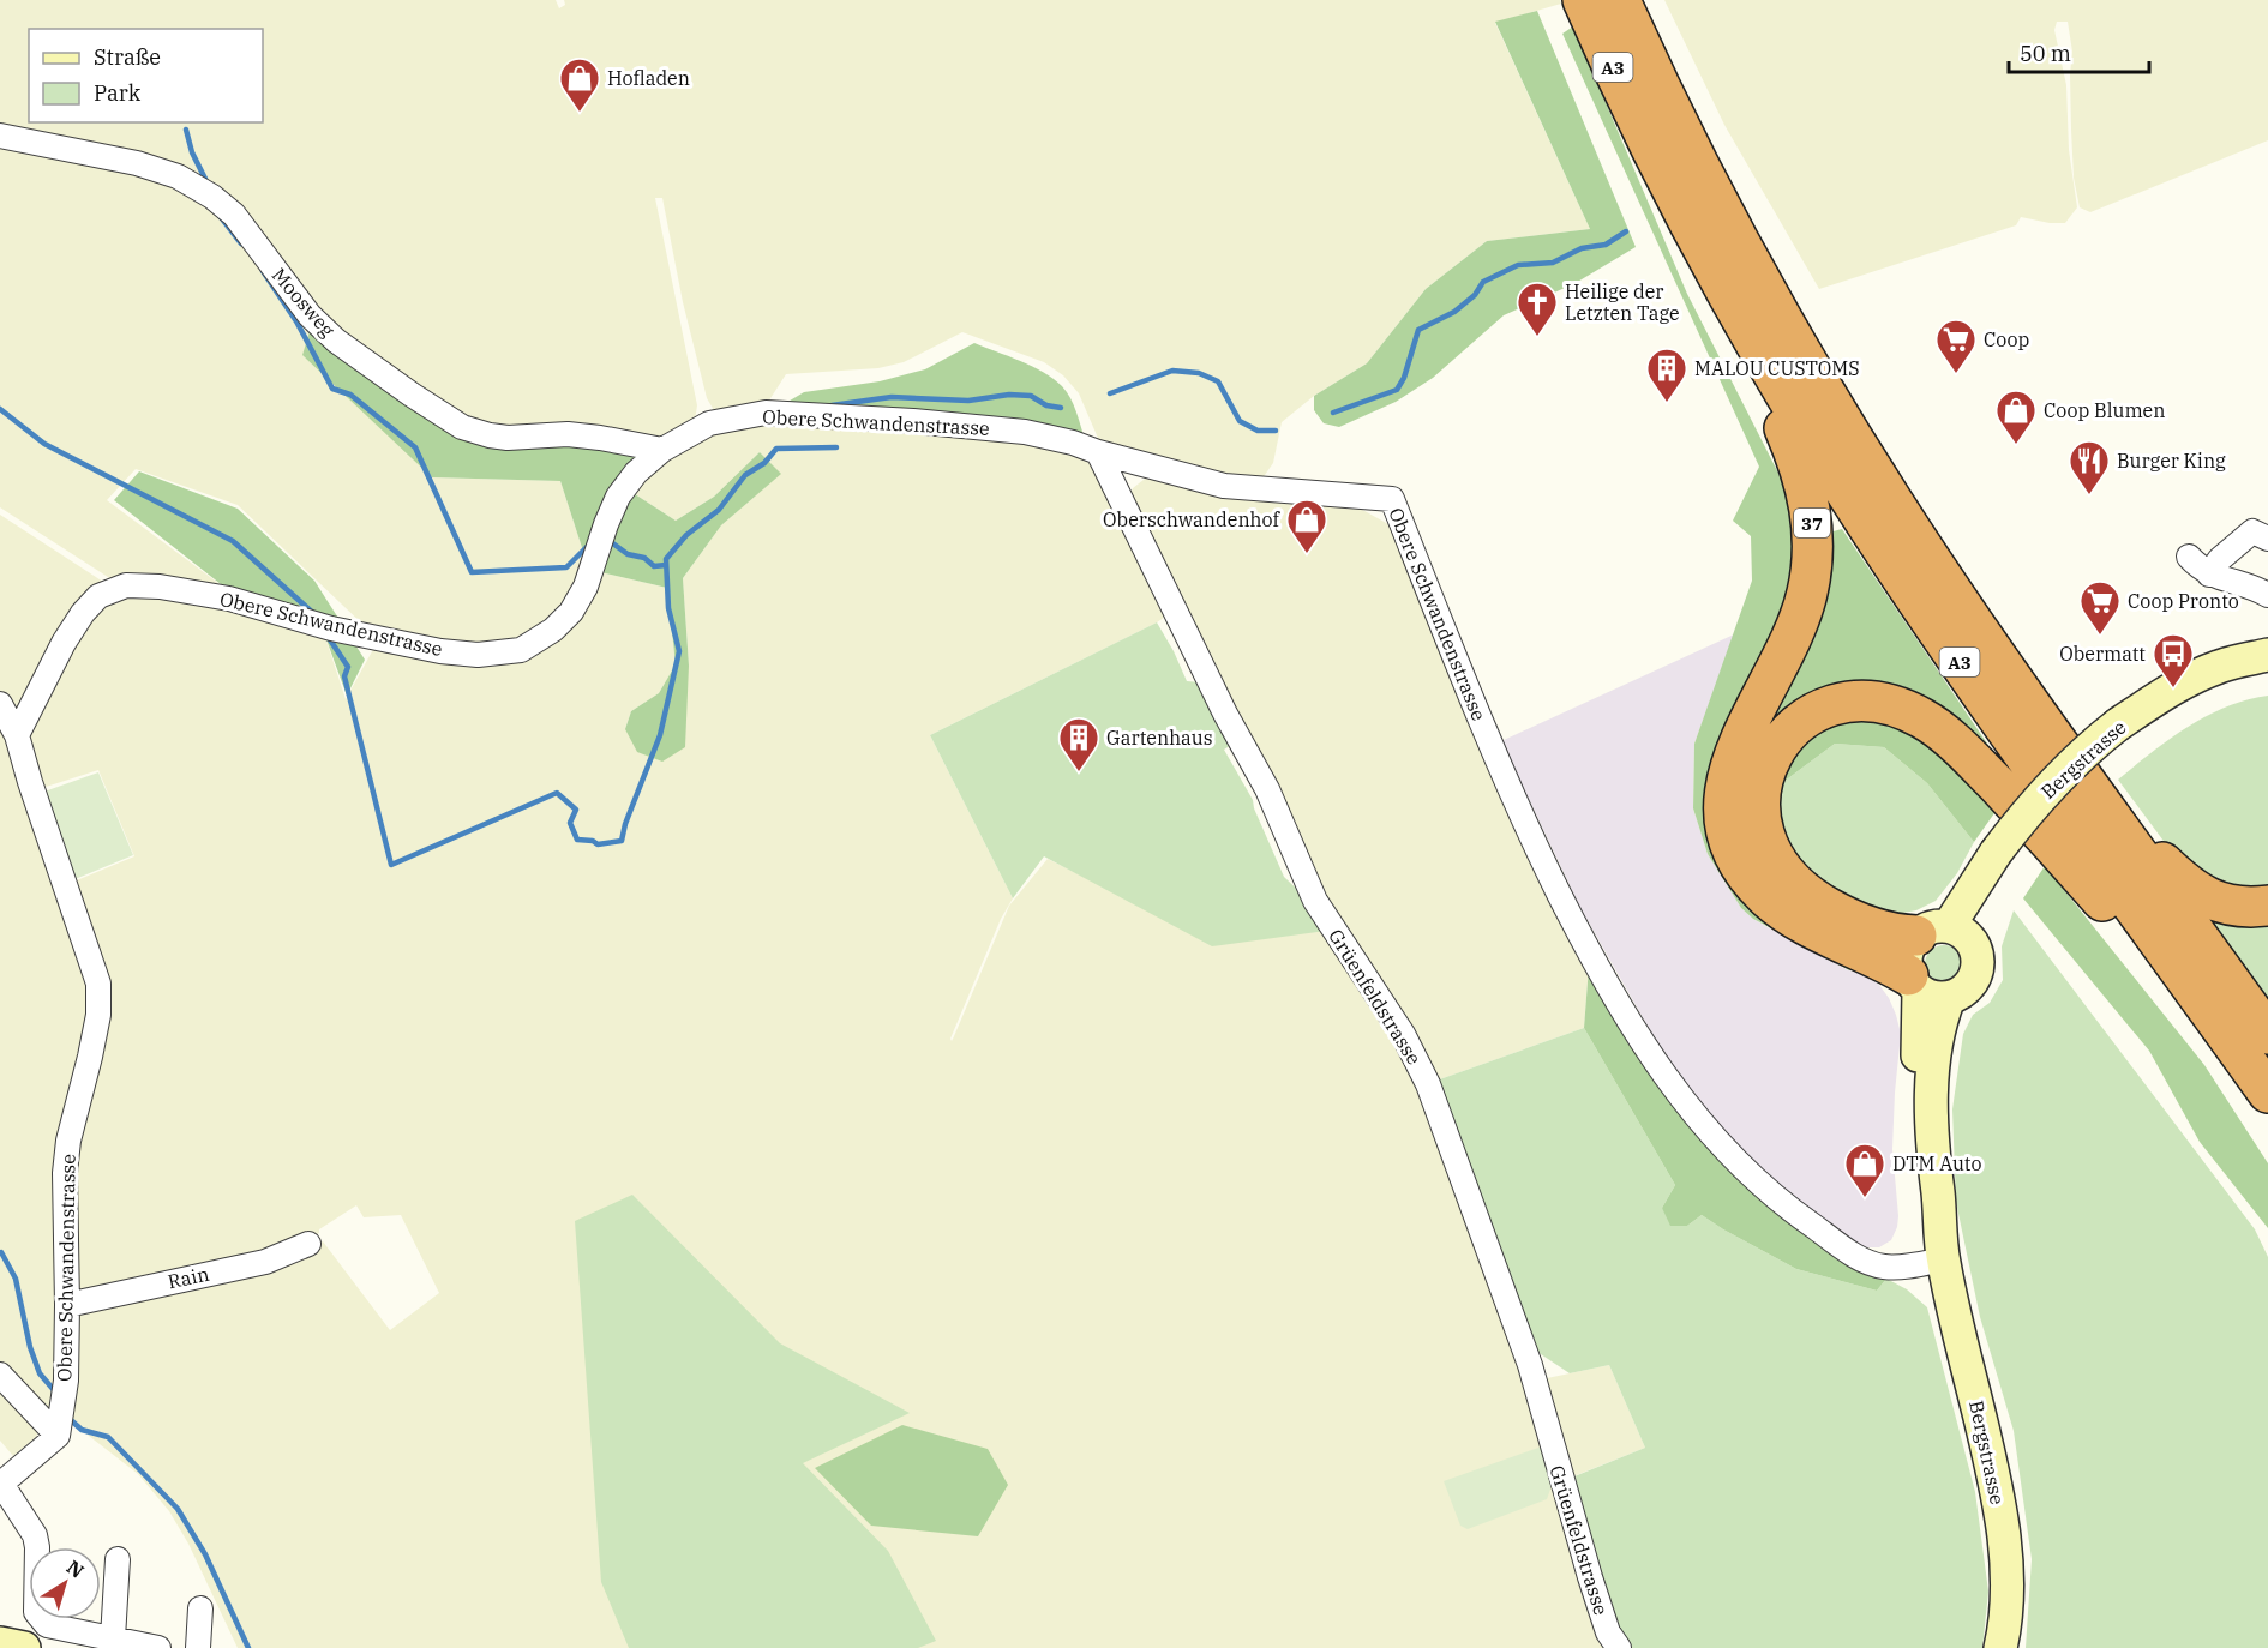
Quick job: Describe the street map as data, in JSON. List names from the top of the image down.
{
  "streets": {
    "highway": ["A3", "37"],
    "main road": ["Bergstrasse"],
    "street": [
      "Moosweg",
      "Obere Schwandenstrasse",
      "Grüenfeldstrasse",
      "Rain"
    ]
  },
  "crossings": [
    ["A3", "37"],
    ["Moosweg", "Obere Schwandenstrasse"],
    ["Obere Schwandenstrasse", "Bergstrasse"],
    ["Obere Schwandenstrasse", "Grüenfeldstrasse"],
    ["Obere Schwandenstrasse", "Rain"],
    ["37", "Bergstrasse"]
  ],
  "places": {
    "shop": [
      "Hofladen",
      "Coop Blumen",
      "Oberschwandenhof",
      "DTM Auto"
    ],
    "church": ["Heilige der Letzten Tage"],
    "supermarket": ["Coop", "Coop Pronto"],
    "building": ["MALOU CUSTOMS", "Gartenhaus"],
    "restaurant": ["Burger King"],
    "bus stop": ["Obermatt"]
  },
  "legend": ["Straße", "Park"],
  "scale_bar": "50 m",
  "north": "top right"
}
